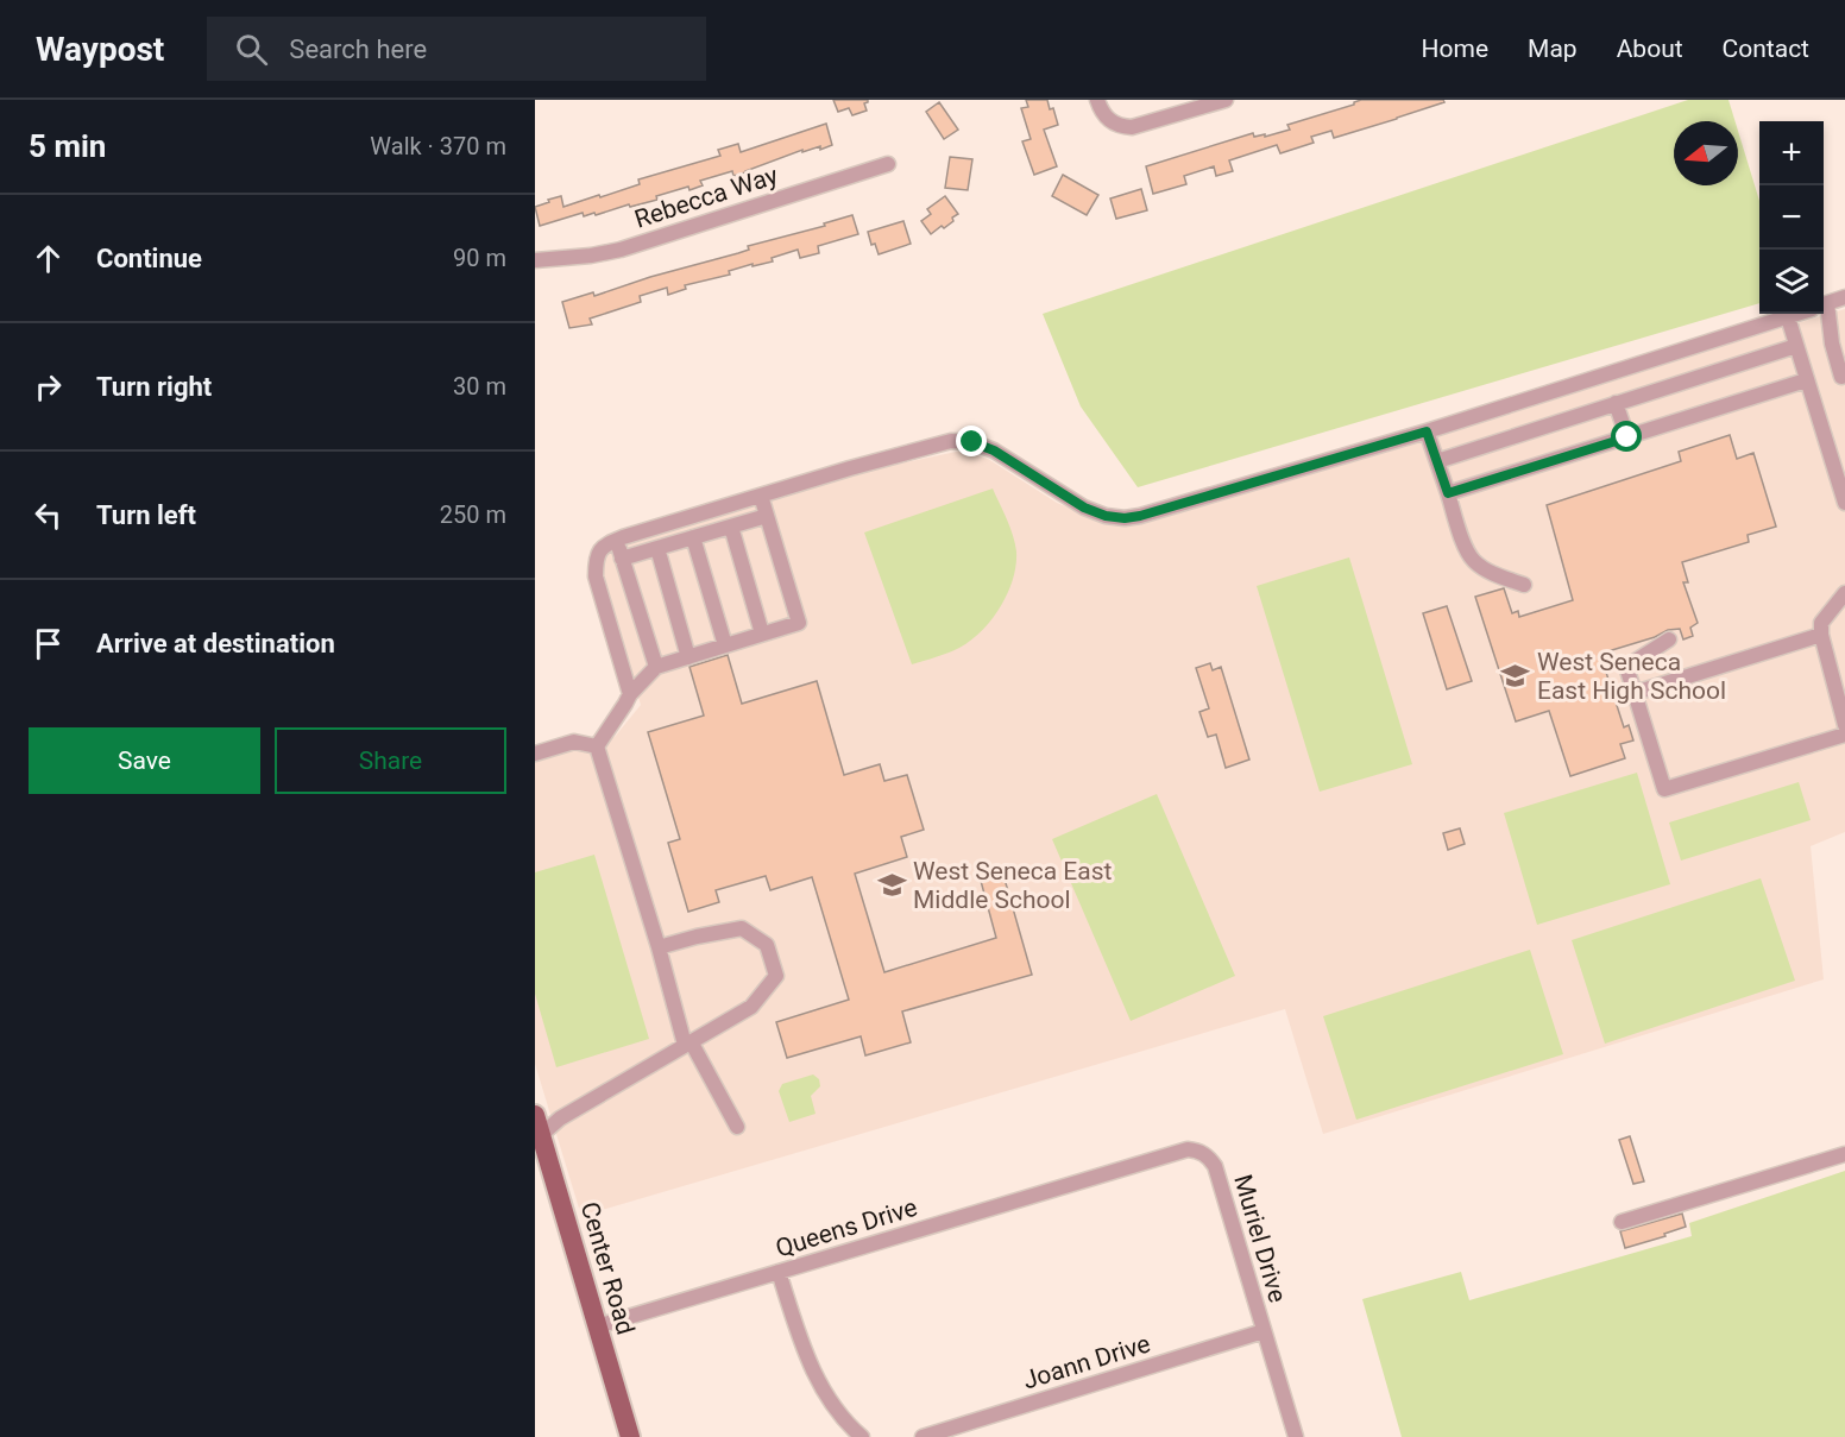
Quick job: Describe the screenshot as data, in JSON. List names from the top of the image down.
{
  "streets": {
    "main road": ["Center Road"],
    "street": [
      "Rebecca Way",
      "Queens Drive",
      "Muriel Drive",
      "Joann Drive"
    ]
  },
  "crossings": [
    ["Queens Drive", "Muriel Drive"],
    ["Queens Drive", "Center Road"],
    ["Muriel Drive", "Joann Drive"]
  ],
  "places": {
    "school or university": ["West Seneca East High School", "West Seneca East Middle School"]
  },
  "north": "left",
  "page": {
    "header": "Waypost",
    "search": "Search here",
    "nav": [
      "Home",
      "Map",
      "About",
      "Contact"
    ],
    "heading": ["5 min", "Walk · 370 m"],
    "map_buttons": ["+", "−"],
    "list": [
      ["Continue", "90 m"],
      ["Turn right", "30 m"],
      ["Turn left", "250 m"],
      "Arrive at destination"
    ],
    "buttons": ["Save", "Share"]
  }
}
